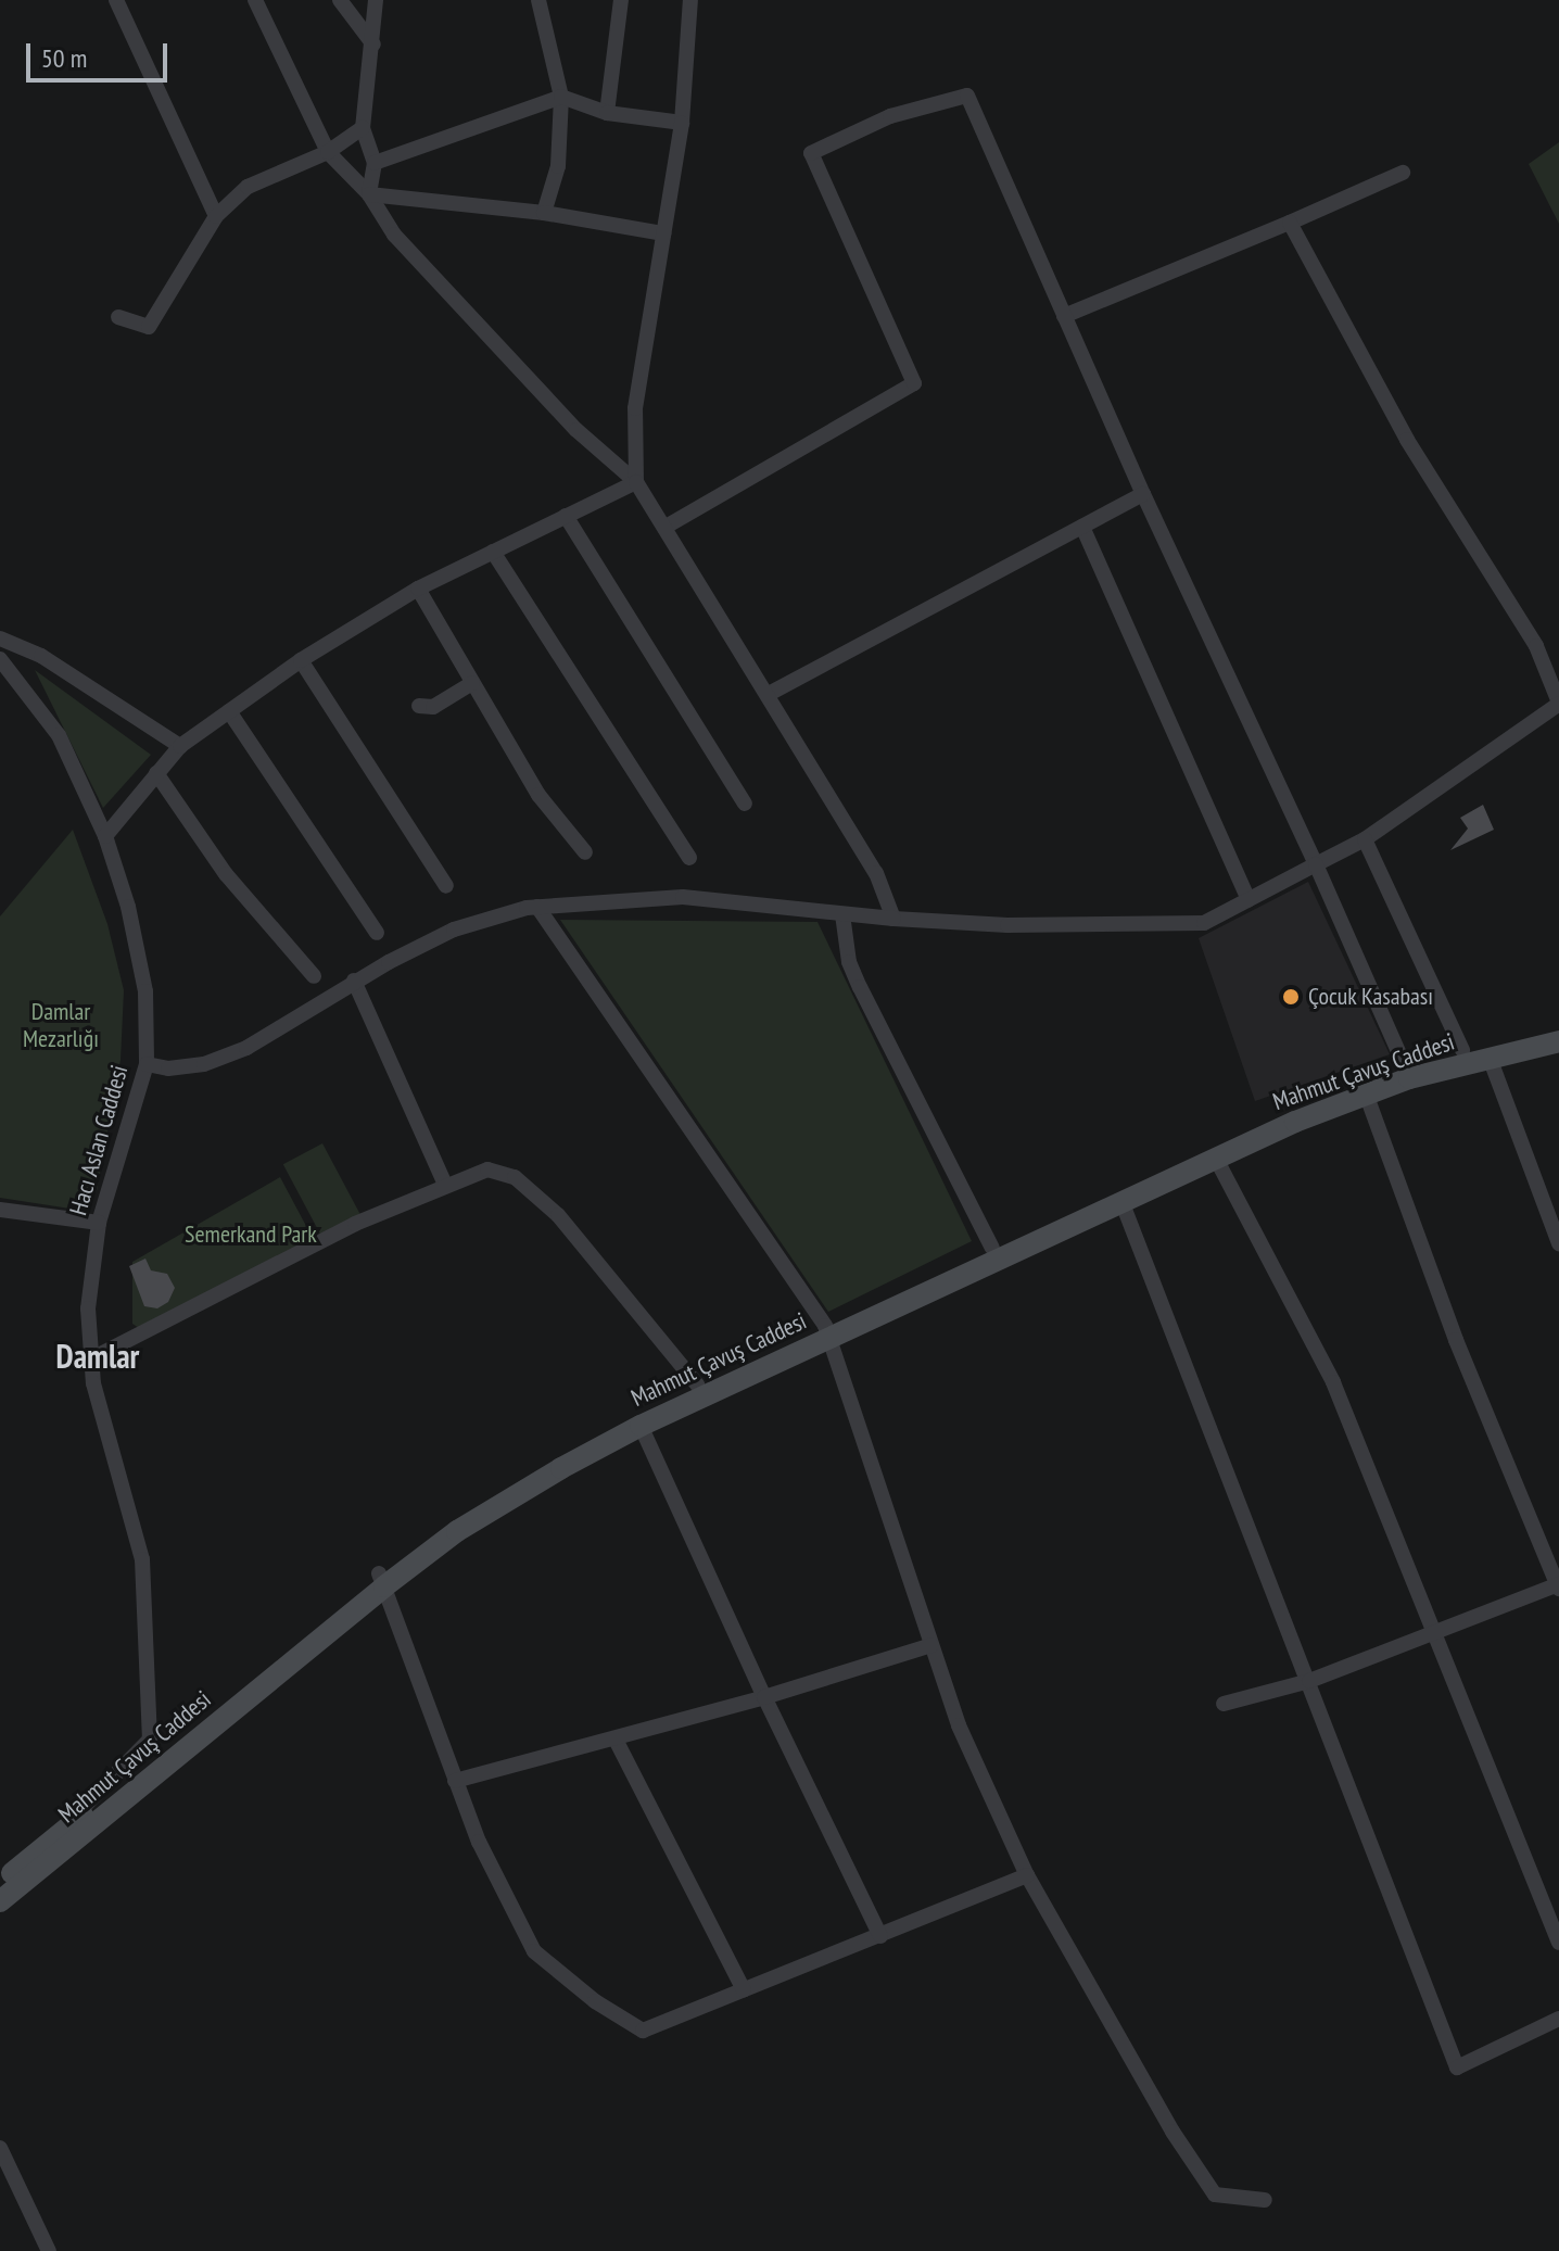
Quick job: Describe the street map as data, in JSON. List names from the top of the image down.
{
  "streets": {
    "main road": ["Mahmut Çavuş Caddesi"],
    "street": ["Hacı Aslan Caddesi"]
  },
  "districts": ["Damlar"],
  "parks": ["Damlar Mezarlığı", "Semerkand Park"],
  "places": ["Çocuk Kasabası"],
  "scale_bar": "50 m"
}
